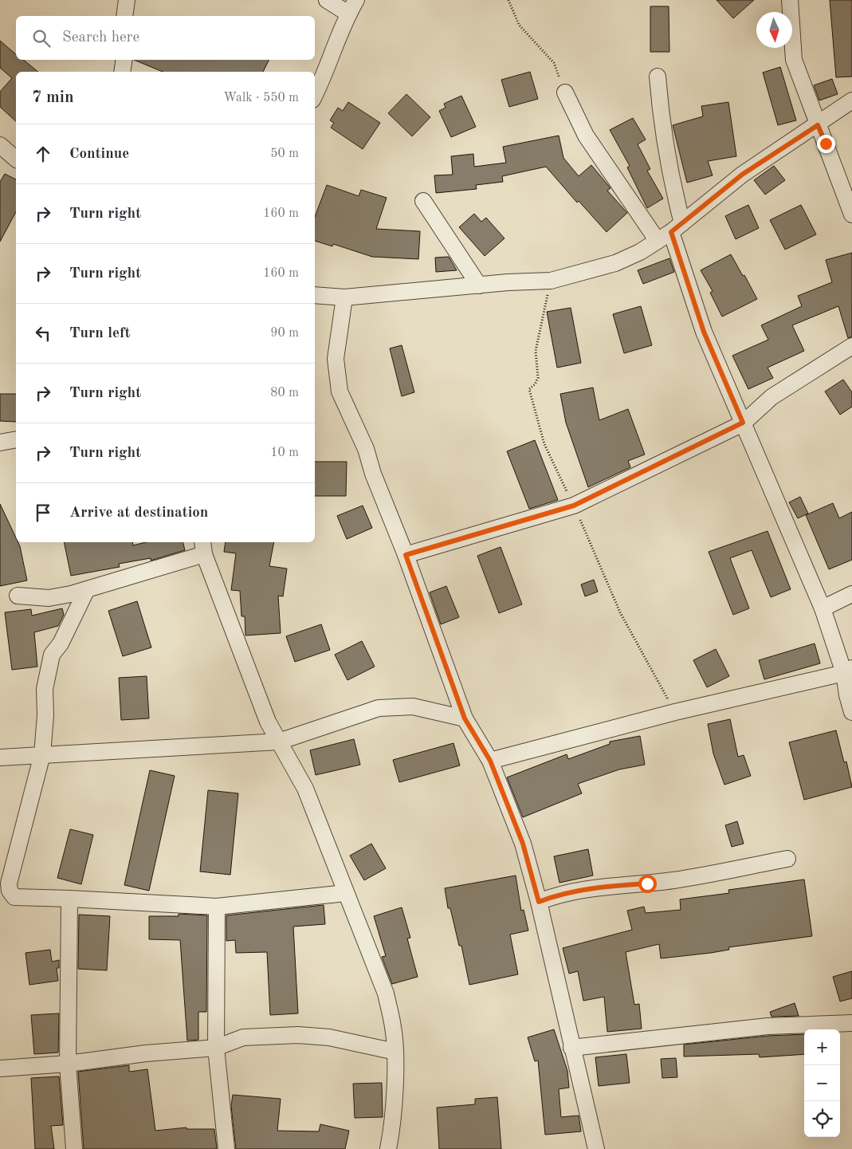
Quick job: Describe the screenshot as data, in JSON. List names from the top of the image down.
{
  "north": "bottom",
  "page": {
    "search": "Search here",
    "heading": ["7 min", "Walk · 550 m"],
    "list": [
      ["Continue", "50 m"],
      ["Turn right", "160 m"],
      ["Turn right", "160 m"],
      ["Turn left", "90 m"],
      ["Turn right", "80 m"],
      ["Turn right", "10 m"],
      "Arrive at destination"
    ],
    "map_buttons": ["+", "−"]
  }
}
